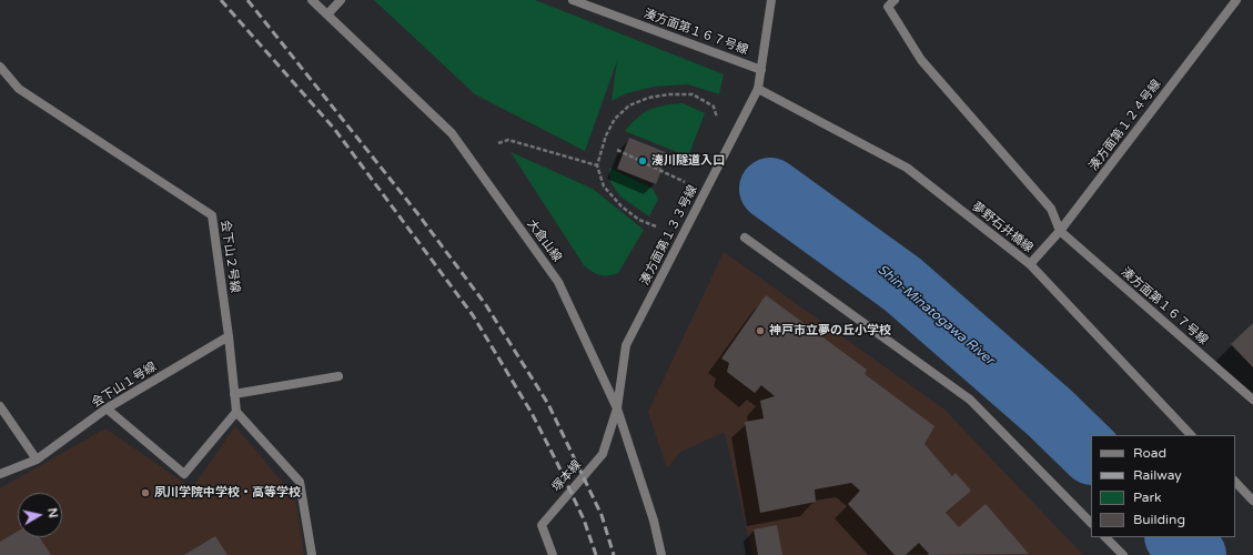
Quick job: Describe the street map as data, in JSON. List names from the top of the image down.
{
  "streets": {
    "street": [
      "湊方面第１６７号線",
      "湊方面第１２４号線",
      "夢野石井橋線",
      "湊方面第１３３号線",
      "大倉山線",
      "会下山２号線",
      "会下山１号線",
      "塚本線"
    ]
  },
  "crossings": [
    ["湊方面第１６７号線", "湊方面第１２４号線"],
    ["湊方面第１６７号線", "湊方面第１３３号線"],
    ["湊方面第１２４号線", "夢野石井橋線"],
    ["夢野石井橋線", "湊方面第１３３号線"],
    ["湊方面第１３３号線", "大倉山線"],
    ["湊方面第１３３号線", "塚本線"],
    ["大倉山線", "塚本線"],
    ["会下山２号線", "会下山１号線"]
  ],
  "water": ["Shin-Minatogawa River"],
  "places": ["湊川隧道入口", "神戸市立夢の丘小学校", "夙川学院中学校・高等学校"],
  "legend": [
    "Road",
    "Railway",
    "Park",
    "Building"
  ],
  "north": "right"
}
